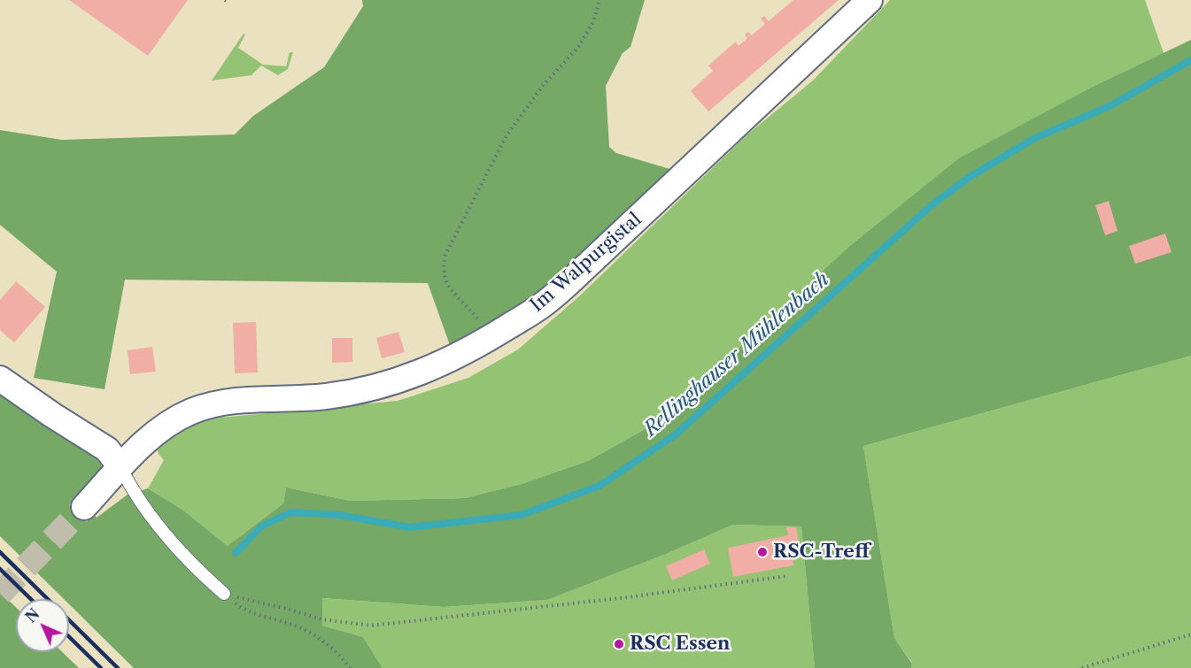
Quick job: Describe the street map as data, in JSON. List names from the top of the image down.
{
  "streets": {
    "street": ["Im Walpurgistal"]
  },
  "water": ["Rellinghauser Mühlenbach"],
  "places": ["RSC-Treff", "RSC Essen"],
  "north": "top left"
}
